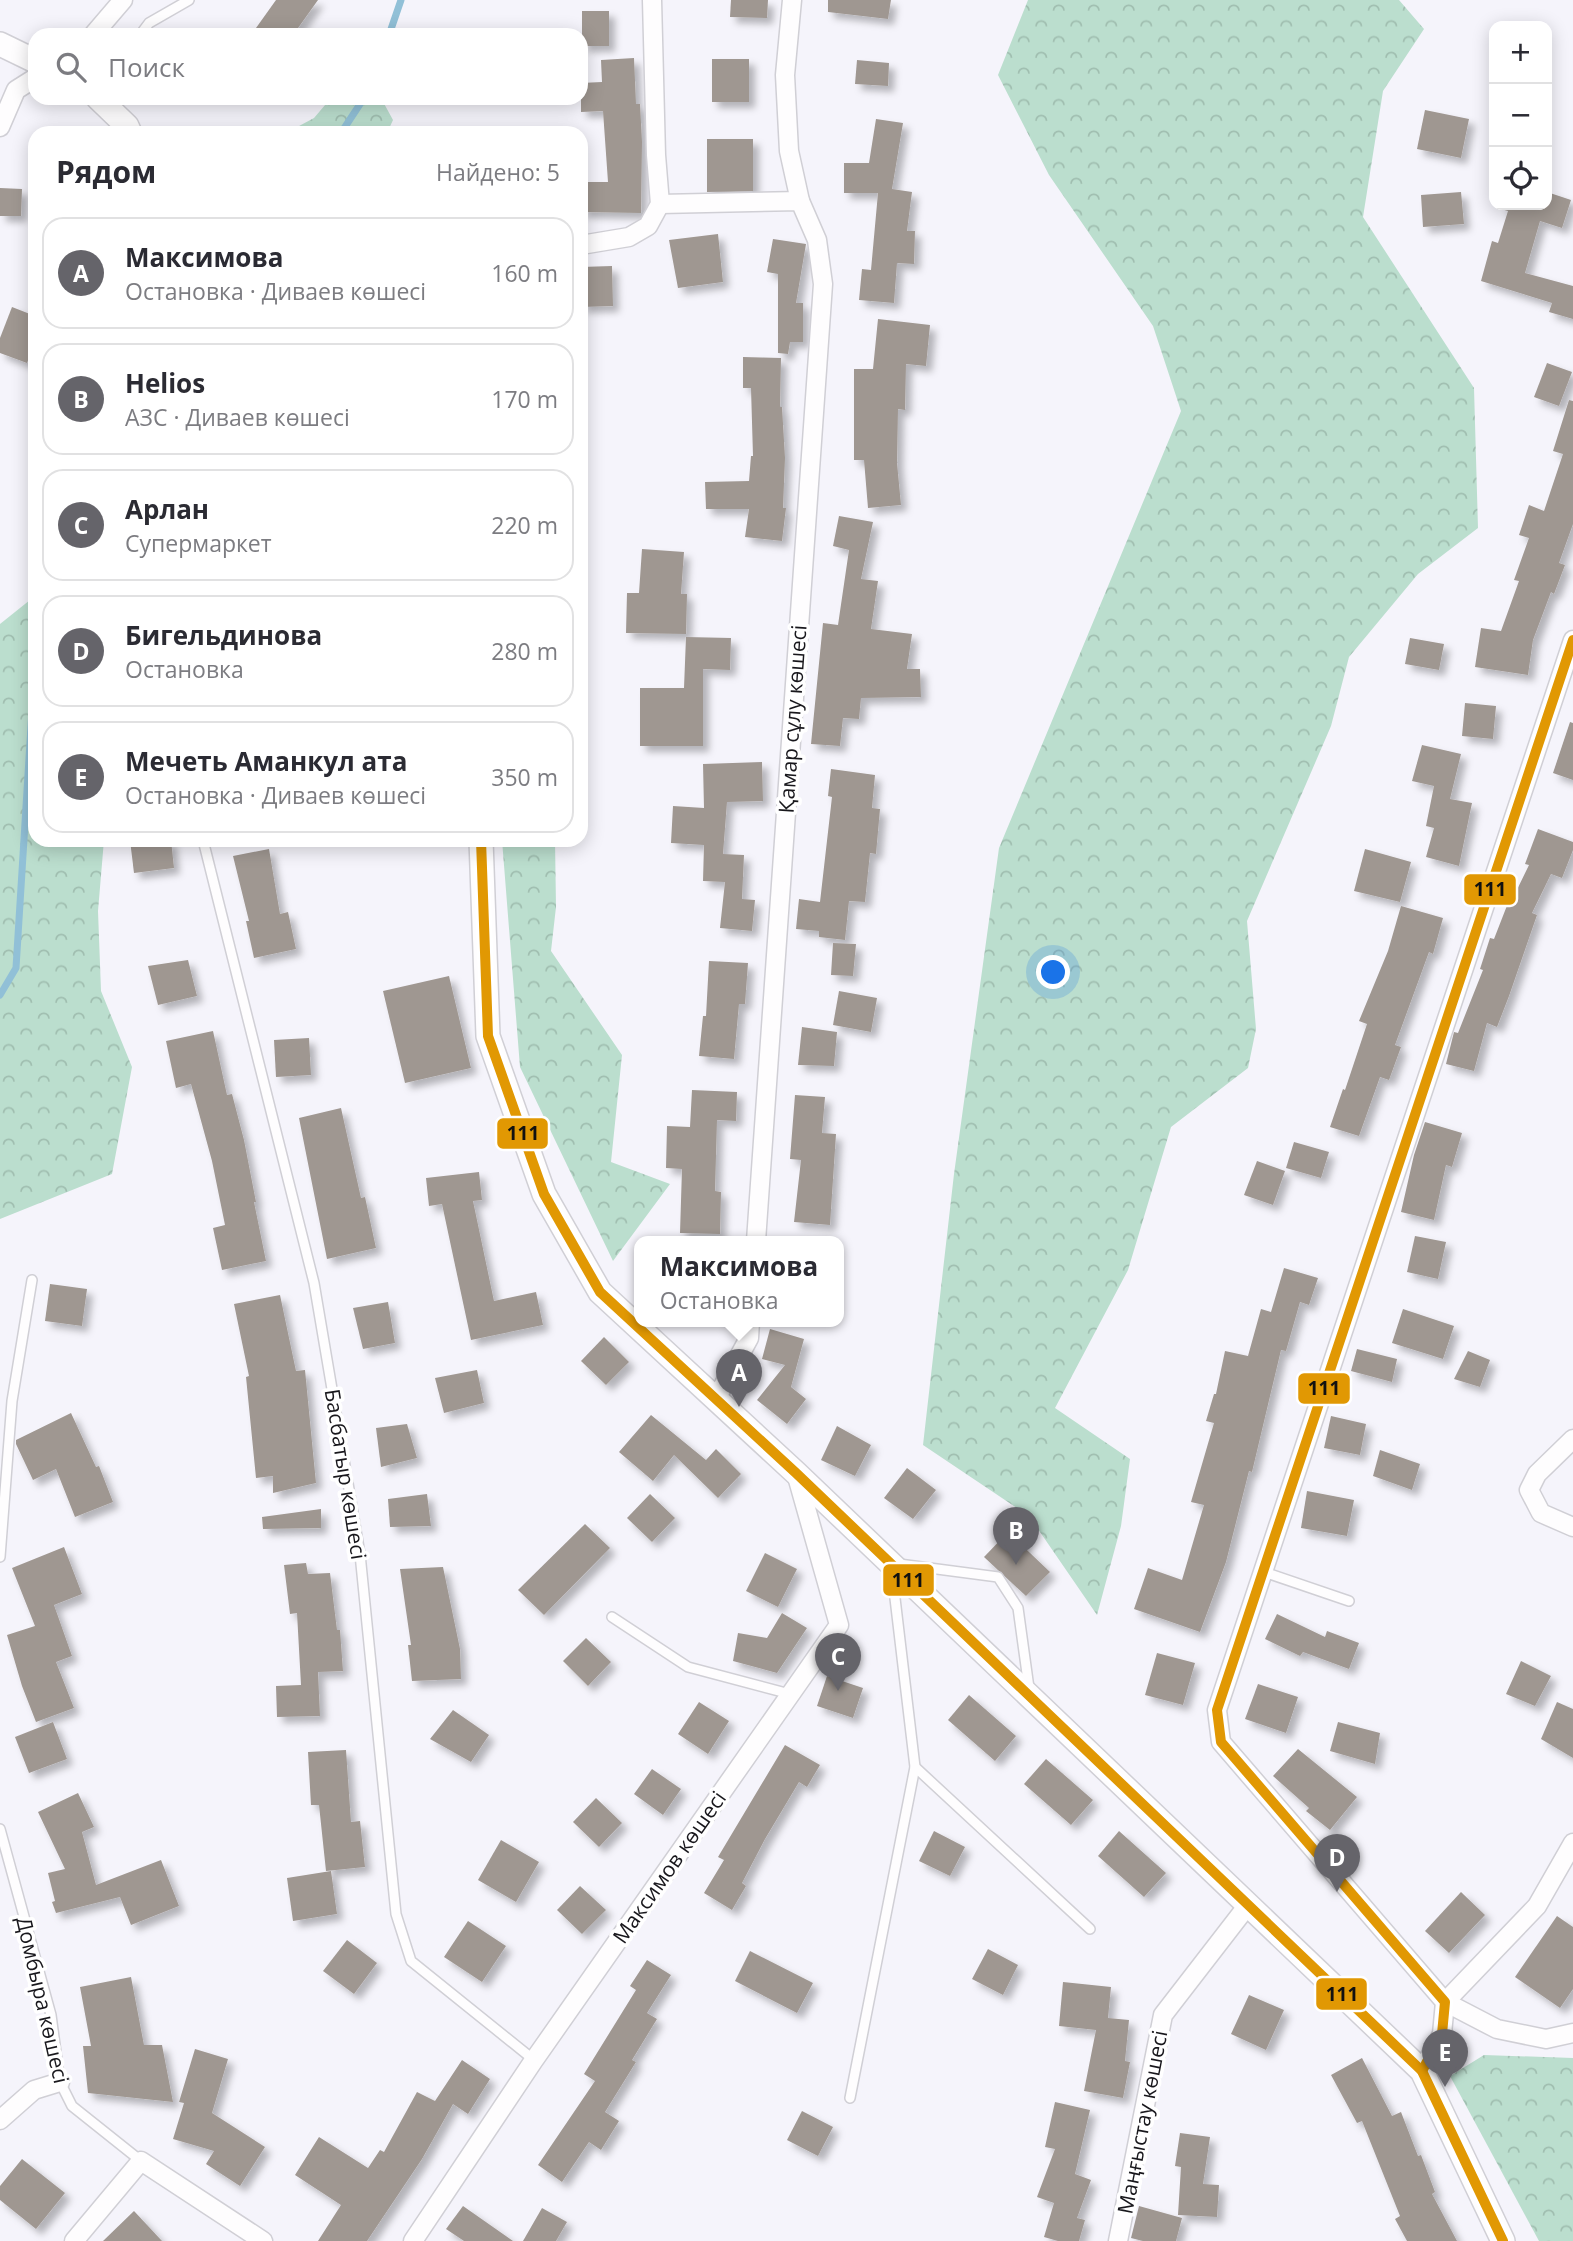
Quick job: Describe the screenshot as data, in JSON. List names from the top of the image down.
{
  "streets": {
    "street": [
      "Қамар сұлу көшесі",
      "Максимов көшесі",
      "Домбыра көшесі",
      "Маңғыстау көшесі"
    ],
    "lane": ["Басбатыр көшесі"]
  },
  "crossings": [
    ["Басбатыр көшесі", "Максимов көшесі"]
  ],
  "lines": ["transit line 111"],
  "page": {
    "map_buttons": ["+", "−"],
    "search": "Поиск",
    "heading": ["Рядом", "Найдено: 5"],
    "list": [
      {
        "mark": "A",
        "name": "Максимова",
        "note": "Остановка · Диваев көшесі",
        "value": "160 m"
      },
      {
        "mark": "B",
        "name": "Helios",
        "note": "АЗС · Диваев көшесі",
        "value": "170 m"
      },
      {
        "mark": "C",
        "name": "Арлан",
        "note": "Супермаркет",
        "value": "220 m"
      },
      {
        "mark": "D",
        "name": "Бигельдинова",
        "note": "Остановка",
        "value": "280 m"
      },
      {
        "mark": "E",
        "name": "Мечеть Аманкул ата",
        "note": "Остановка · Диваев көшесі",
        "value": "350 m"
      }
    ],
    "popup": ["Максимова", "Остановка"],
    "pins": [
      "A",
      "B",
      "C",
      "D",
      "E"
    ]
  }
}
